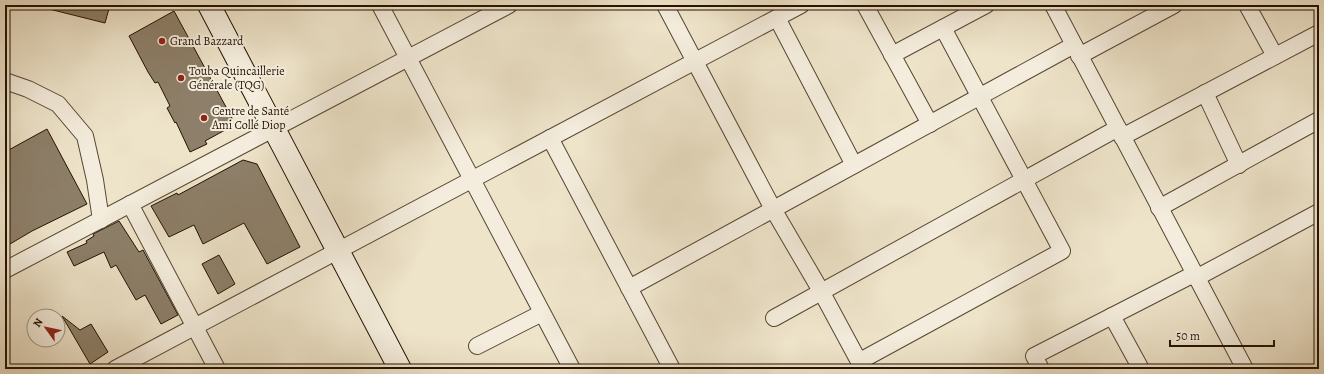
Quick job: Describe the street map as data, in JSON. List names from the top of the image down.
{
  "places": ["Grand Bazzard", "Touba Quincaillerie Générale (TQG)", "Centre de Santé Ami Collé Diop"],
  "scale_bar": "50 m",
  "north": "top left"
}
